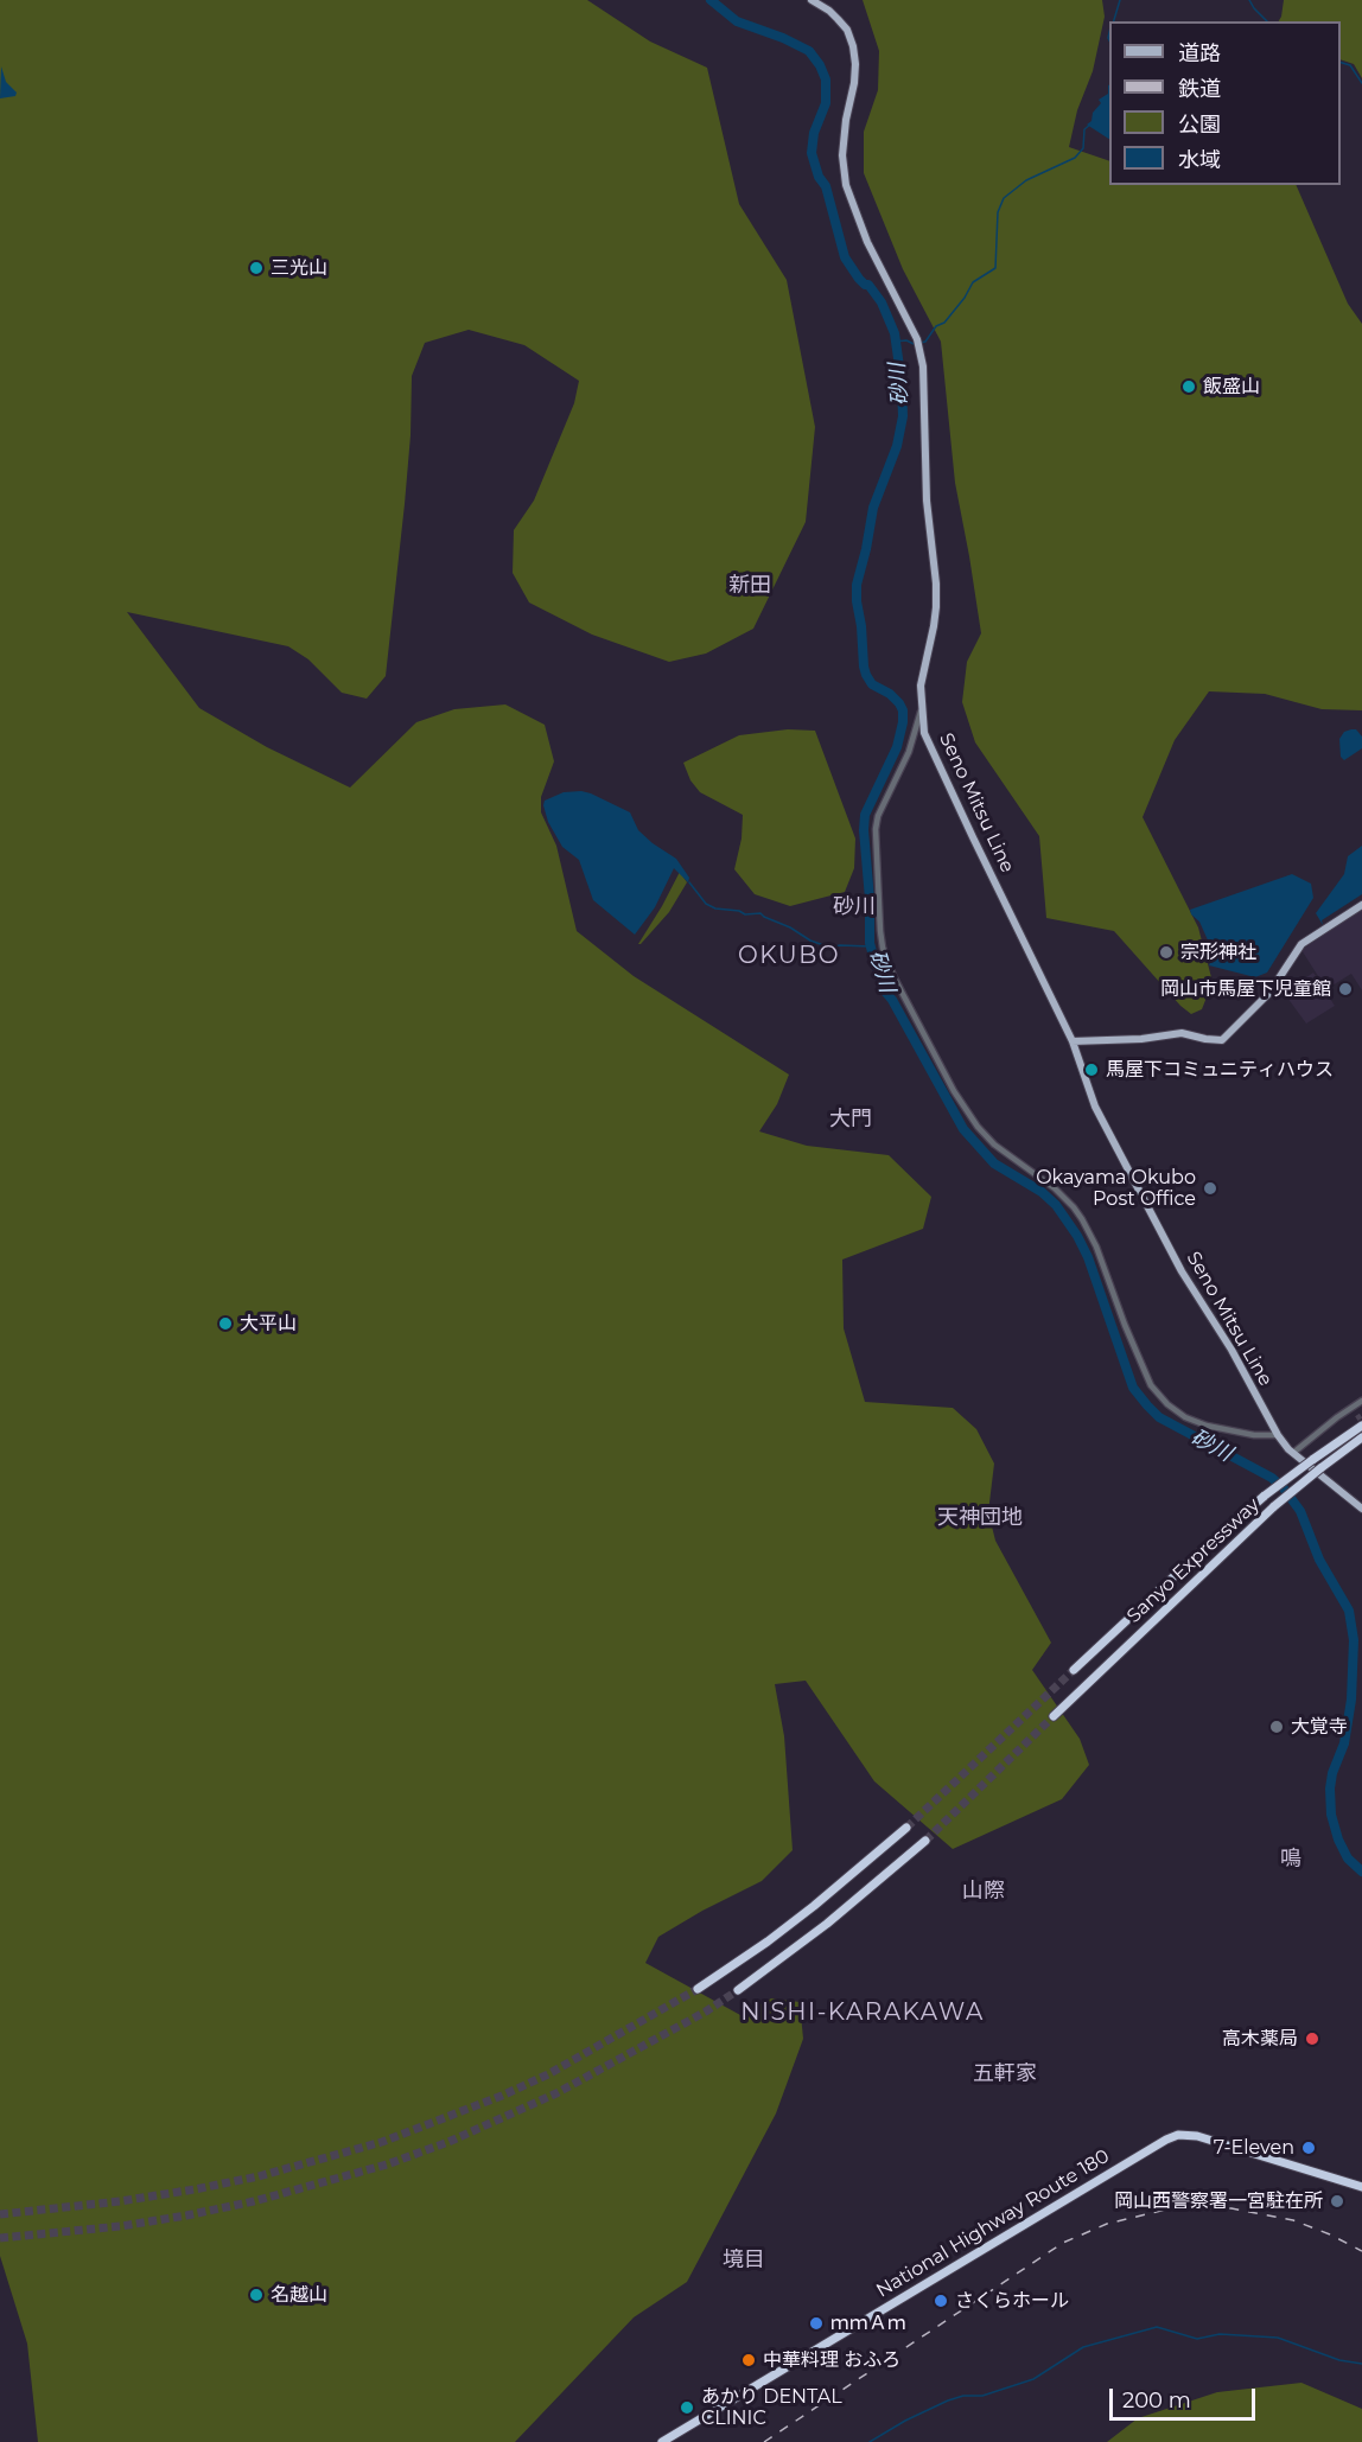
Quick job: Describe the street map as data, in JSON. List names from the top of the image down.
{
  "streets": {
    "highway": ["Sanyo Expressway", "National Highway Route 180"],
    "main road": ["Seno Mitsu Line"]
  },
  "districts": [
    "新田",
    "砂川",
    "OKUBO",
    "大門",
    "天神団地",
    "鳴",
    "山際",
    "NISHI-KARAKAWA",
    "五軒家",
    "境目"
  ],
  "water": ["砂川"],
  "places": [
    "三光山",
    "飯盛山",
    "宗形神社",
    "岡山市馬屋下児童館",
    "馬屋下コミュニティハウス",
    "Okayama Okubo Post Office",
    "大平山",
    "大覚寺",
    "高木薬局",
    "7-Eleven",
    "岡山西警察署一宮駐在所",
    "名越山",
    "さくらホール",
    "ｍｍＡｍ",
    "中華料理 おふろ",
    "あかり DENTAL CLINIC"
  ],
  "legend": [
    "道路",
    "鉄道",
    "公園",
    "水域"
  ],
  "scale_bar": "200 m"
}
